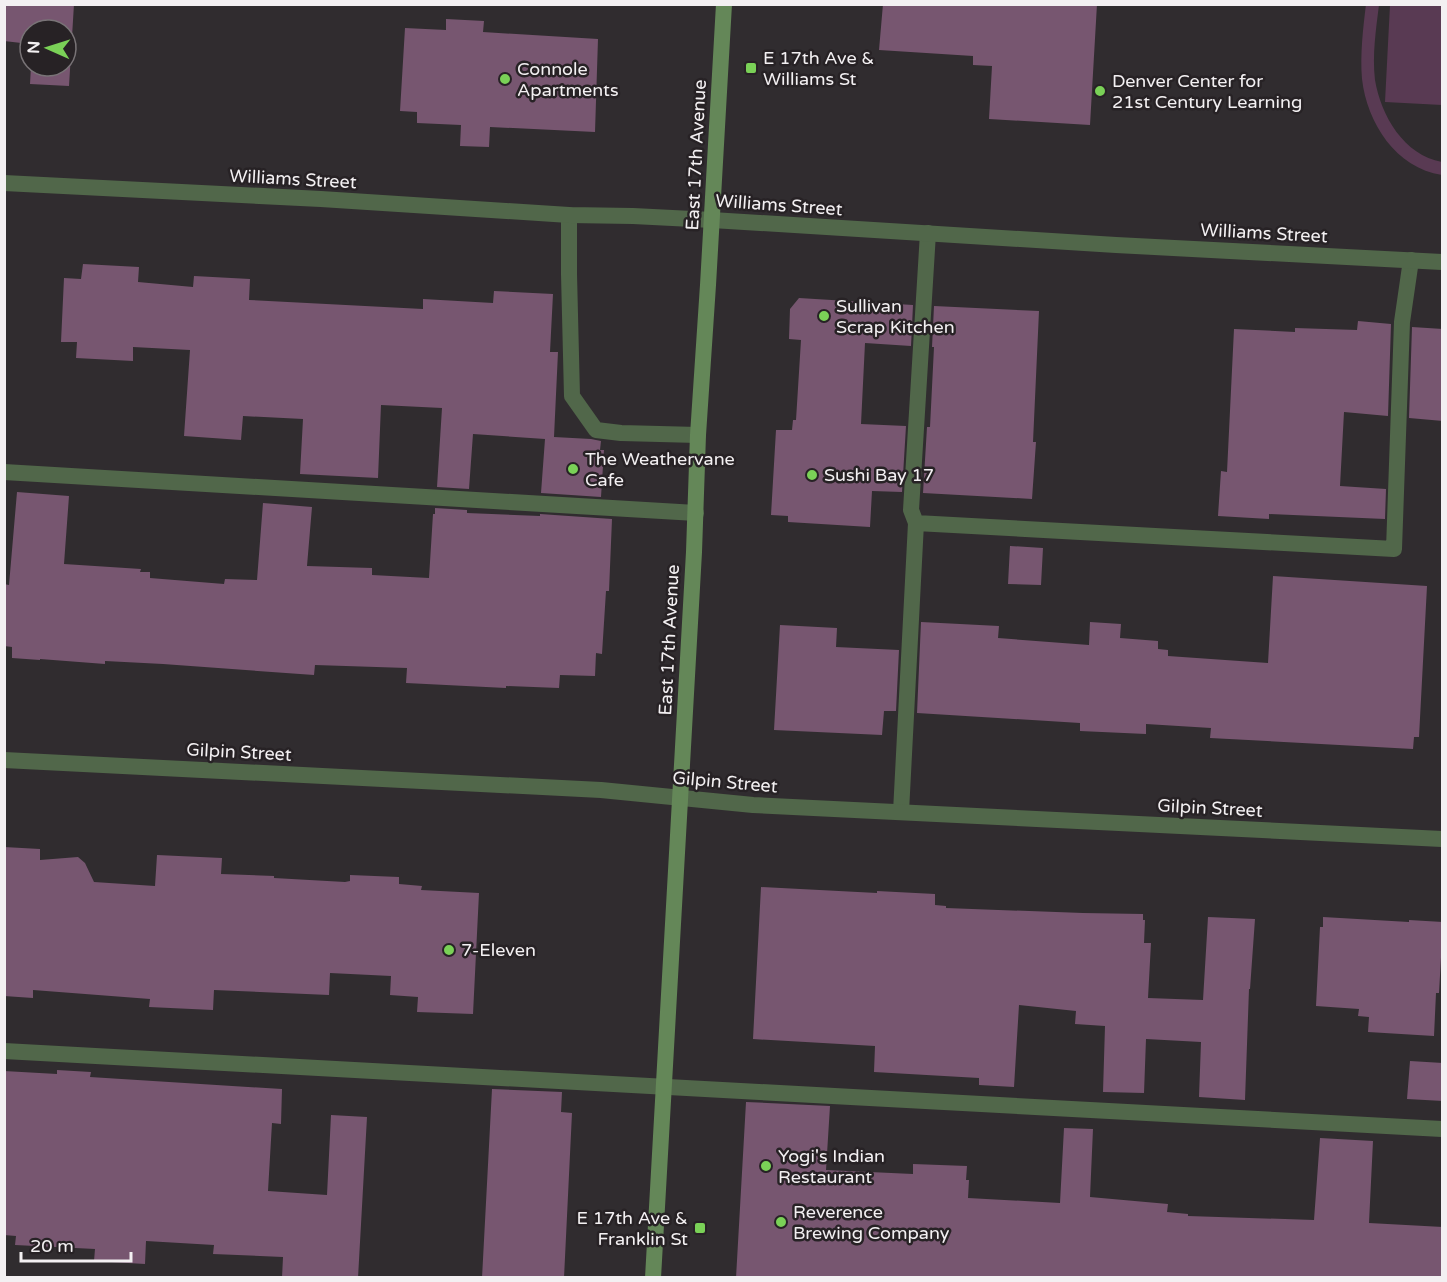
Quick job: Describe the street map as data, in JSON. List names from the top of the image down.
{
  "streets": {
    "main road": ["East 17th Avenue"],
    "street": ["Williams Street", "Gilpin Street"]
  },
  "crossings": [
    ["East 17th Avenue", "Williams Street"],
    ["East 17th Avenue", "Gilpin Street"]
  ],
  "places": {
    "transit": ["E 17th Ave & Williams St", "E 17th Ave & Franklin St"],
    "other": [
      "Connole Apartments",
      "Denver Center for 21st Century Learning",
      "Sullivan Scrap Kitchen",
      "The Weathervane Cafe",
      "Sushi Bay 17",
      "7-Eleven",
      "Yogi's Indian Restaurant",
      "Reverence Brewing Company"
    ]
  },
  "scale_bar": "20 m",
  "north": "left"
}
